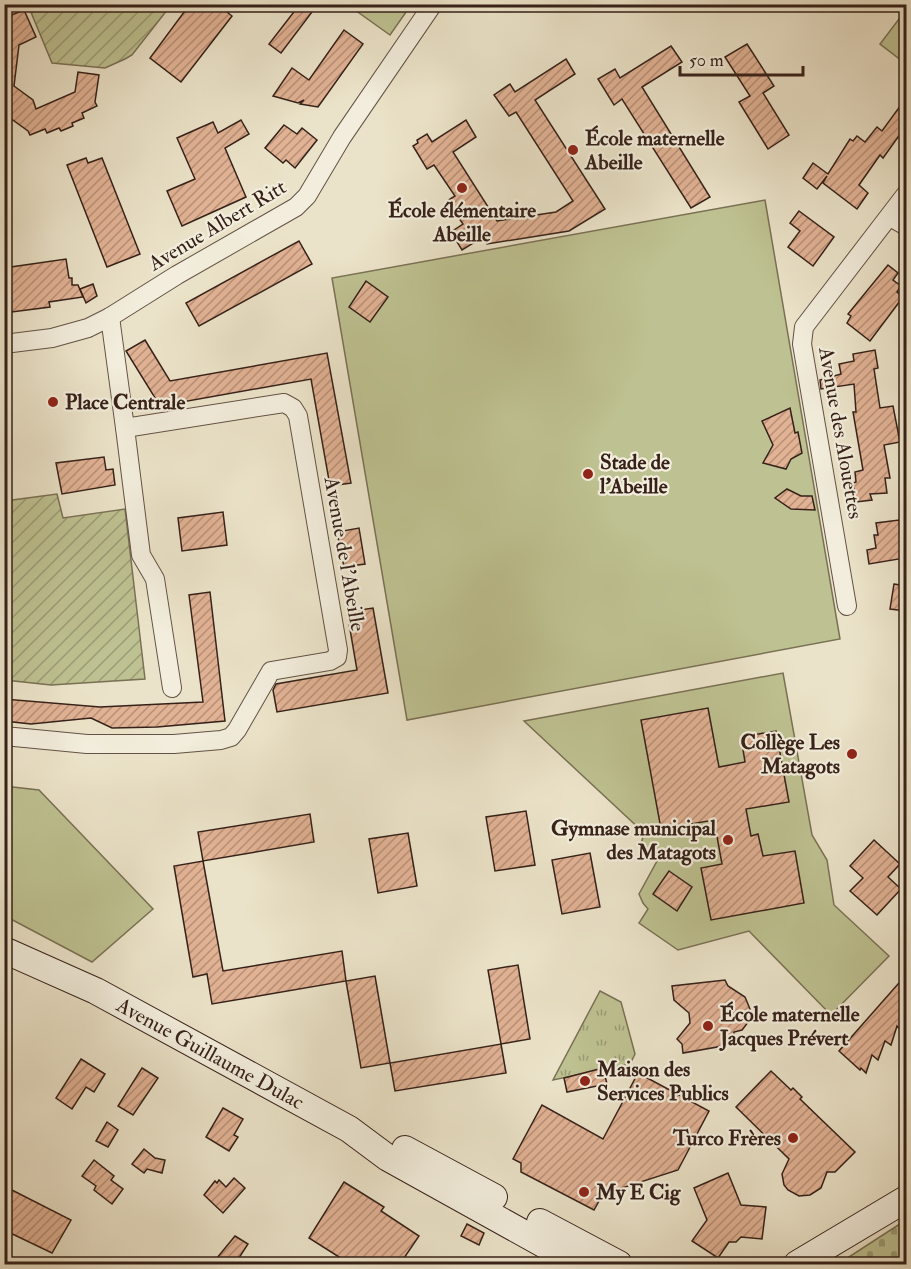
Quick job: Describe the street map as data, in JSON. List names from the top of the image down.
{
  "streets": {
    "main road": ["Avenue Guillaume Dulac"],
    "street": ["Avenue Albert Ritt", "Avenue des Alouettes", "Avenue de l'Abeille"]
  },
  "places": [
    "École maternelle Abeille",
    "École élémentaire Abeille",
    "Place Centrale",
    "Stade de l'Abeille",
    "Collège Les Matagots",
    "Gymnase municipal des Matagots",
    "École maternelle Jacques Prévert",
    "Maison des Services Publics",
    "Turco Frères",
    "My E Cig"
  ],
  "scale_bar": "50 m"
}
